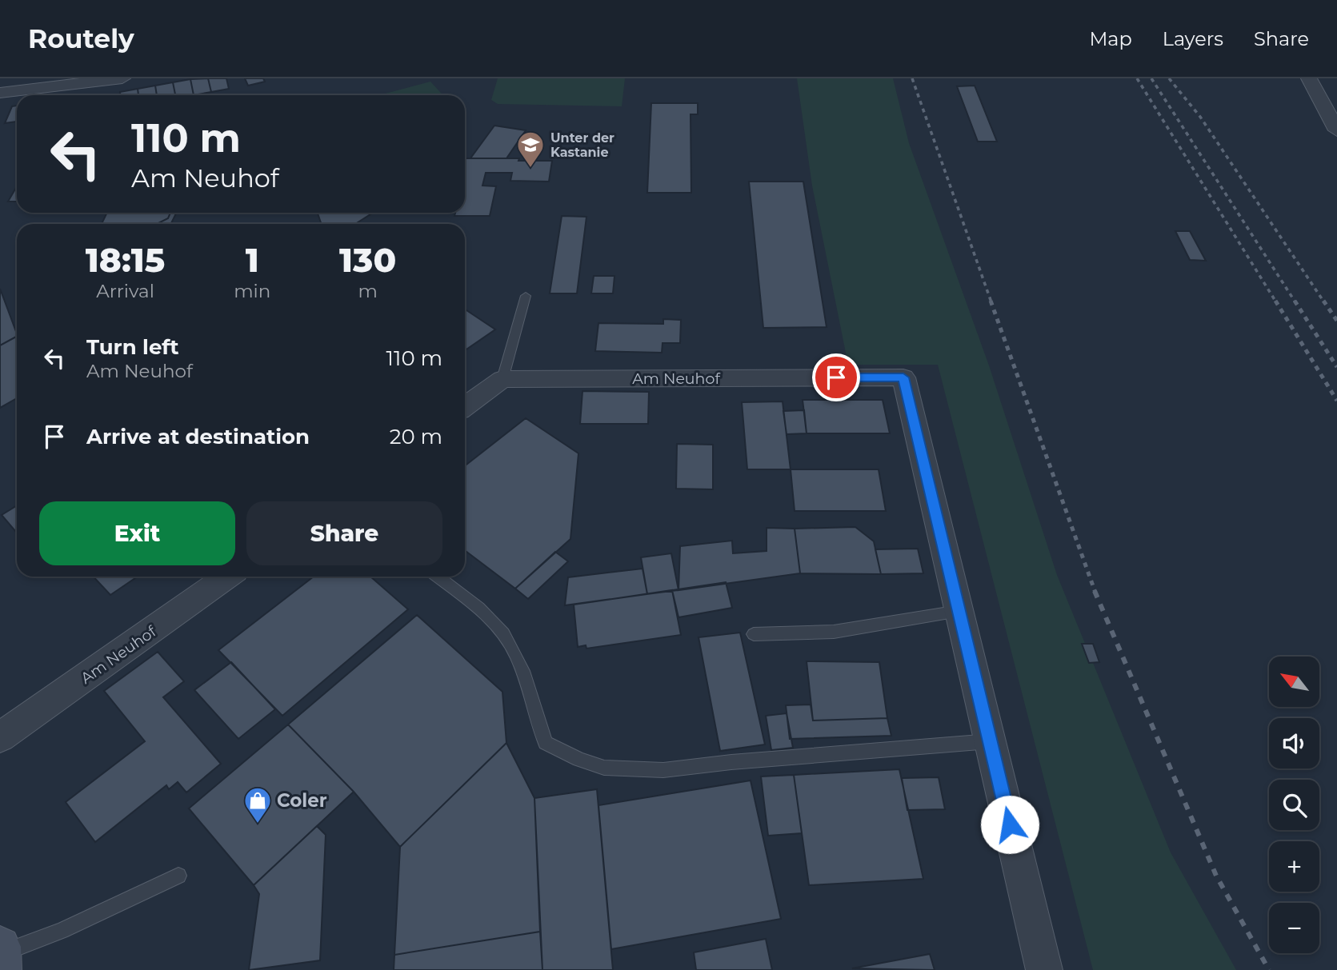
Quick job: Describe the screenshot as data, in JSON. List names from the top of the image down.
{
  "streets": {
    "street": ["Am Neuhof"]
  },
  "places": {
    "school or university": ["Unter der Kastanie"],
    "shop": ["Coler"]
  },
  "north": "top left",
  "page": {
    "header": "Routely",
    "nav": ["Map", "Layers", "Share"],
    "turn": ["110 m", "Am Neuhof"],
    "eta": [
      "18:15",
      "Arrival",
      "1",
      "min",
      "130",
      "m"
    ],
    "list": [
      {
        "name": "Turn left",
        "note": "Am Neuhof",
        "value": "110 m"
      },
      {
        "name": "Arrive at destination",
        "value": "20 m"
      }
    ],
    "buttons": ["Exit", "Share"],
    "map_buttons": ["+", "−"]
  }
}
